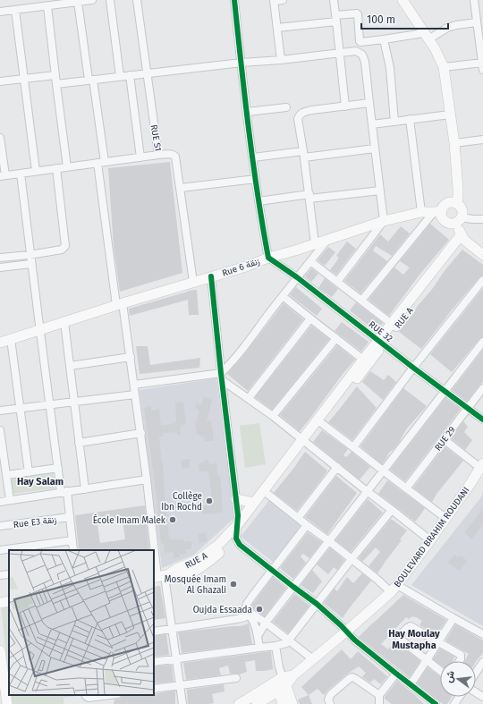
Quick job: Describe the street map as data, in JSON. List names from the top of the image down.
{
  "streets": {
    "street": [
      "RUE S1",
      "Rue 6 زنقة",
      "RUE A",
      "RUE 32",
      "RUE 29",
      "Rue E3 زنقة",
      "BOULEVARD BRAHIM ROUDANI"
    ]
  },
  "crossings": [
    ["RUE S1", "Rue 6 زنقة"],
    ["Rue 6 زنقة", "RUE 32"],
    ["RUE A", "RUE 32"],
    ["RUE 32", "RUE 29"]
  ],
  "districts": ["Hay Salam", "Hay Moulay Mustapha"],
  "places": [
    "Collège Ibn Rochd",
    "École Imam Malek",
    "Mosquée Imam Al Ghazali",
    "Oujda Essaada"
  ],
  "scale_bar": "100 m",
  "north": "left"
}
